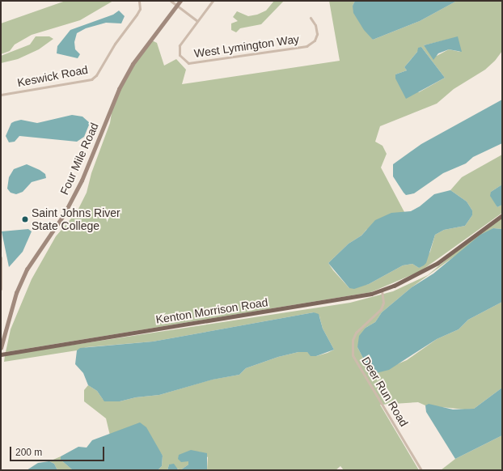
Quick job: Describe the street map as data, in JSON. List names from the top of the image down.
{
  "streets": {
    "main road": ["Four Mile Road", "Kenton Morrison Road"],
    "street": ["West Lymington Way", "Keswick Road", "Deer Run Road"]
  },
  "crossings": [
    ["Kenton Morrison Road", "Deer Run Road"]
  ],
  "places": ["Saint Johns River State College"],
  "scale_bar": "200 m"
}
